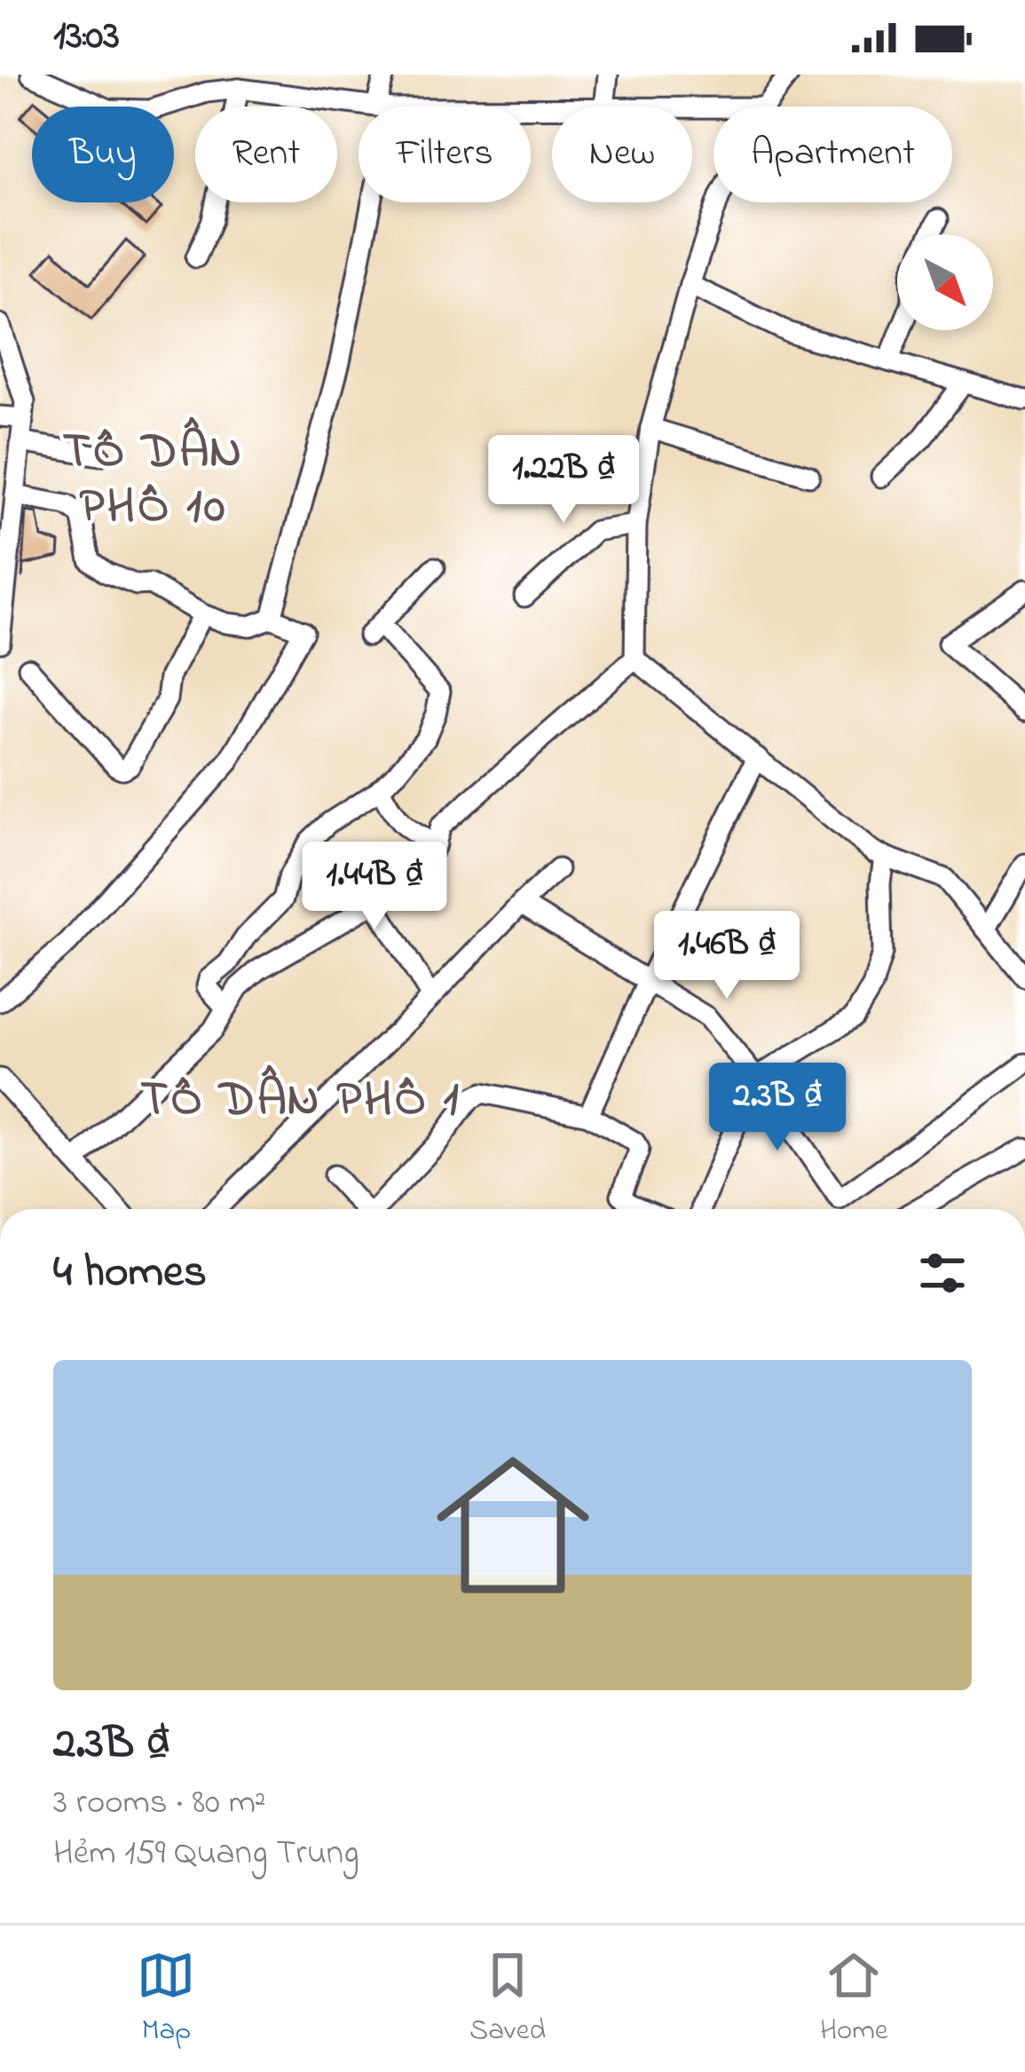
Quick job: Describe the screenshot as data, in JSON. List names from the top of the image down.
{
  "districts": ["TỔ DÂN PHỐ 10", "TỔ DÂN PHỐ 1"],
  "north": "bottom right",
  "page": {
    "status": "13:03",
    "chip": [
      "Buy",
      "Rent",
      "Filters",
      "New",
      "Apartment"
    ],
    "price": [
      "1.22B ₫",
      "1.44B ₫",
      "1.46B ₫",
      "2.3B ₫"
    ],
    "heading": "4 homes",
    "list": [
      {
        "name": "2.3B ₫",
        "note": "3 rooms · 80 m² · Hẻm 159 Quang Trung"
      }
    ],
    "tabs": ["Map", "Saved", "Home"]
  }
}
